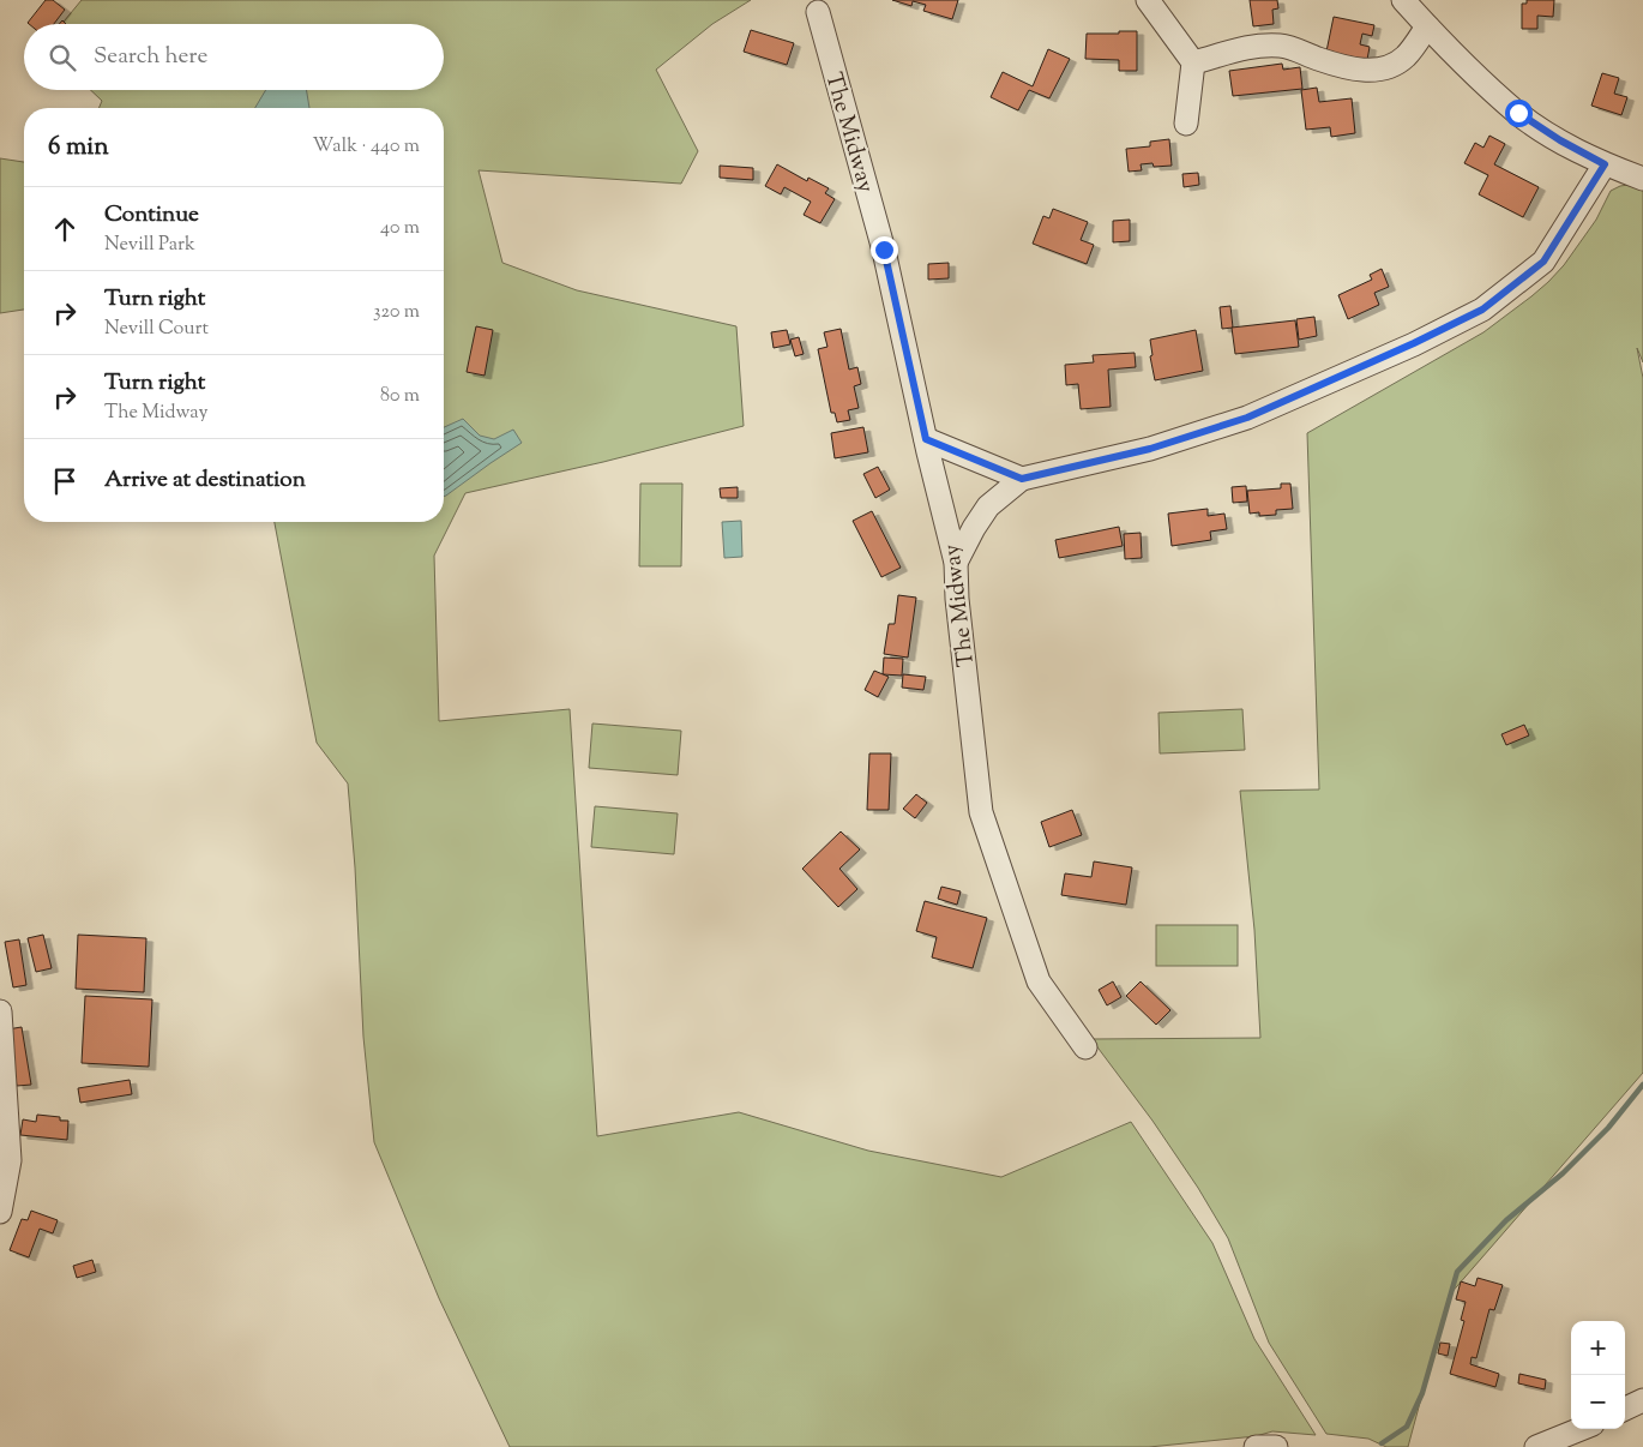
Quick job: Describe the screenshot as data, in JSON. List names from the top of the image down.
{
  "streets": {
    "street": ["The Midway"]
  },
  "page": {
    "search": "Search here",
    "heading": ["6 min", "Walk · 440 m"],
    "list": [
      ["Continue", "Nevill Park", "40 m"],
      ["Turn right", "Nevill Court", "320 m"],
      ["Turn right", "The Midway", "80 m"],
      "Arrive at destination"
    ],
    "map_buttons": ["+", "−"]
  }
}
